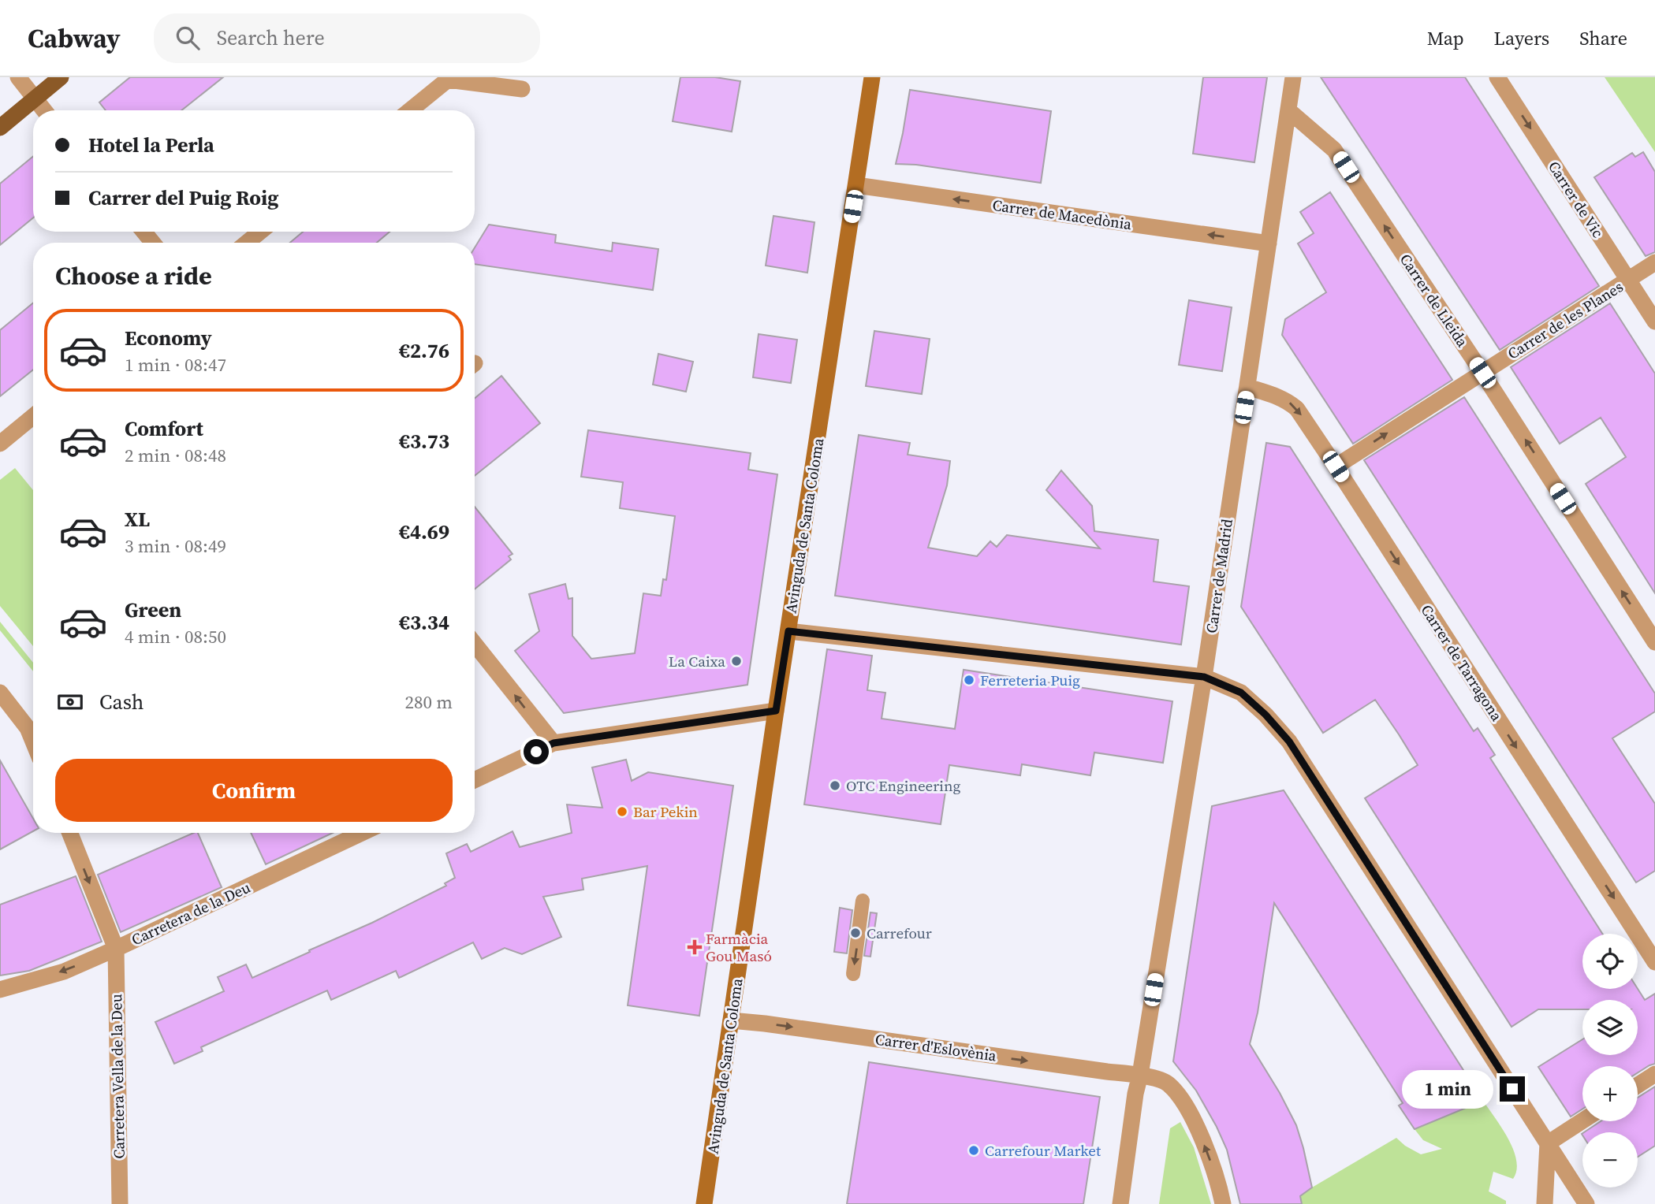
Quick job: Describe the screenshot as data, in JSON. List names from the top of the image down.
{
  "streets": {
    "main road": ["Avinguda de Santa Coloma"],
    "street": [
      "Carrer de Vic",
      "Carrer de Macedònia",
      "Carrer de Lleida",
      "Carrer de les Planes",
      "Carrer de Madrid",
      "Carrer de Tarragona",
      "Carretera de la Deu",
      "Carrer d'Eslovènia",
      "Carretera Vella de la Deu"
    ]
  },
  "crossings": [
    ["Carrer de Vic", "Carrer de les Planes"],
    ["Carrer de Macedònia", "Avinguda de Santa Coloma"],
    ["Carrer de Macedònia", "Carrer de Madrid"],
    ["Carrer de Lleida", "Carrer de les Planes"],
    ["Carrer de Lleida", "Carrer de Madrid"],
    ["Carrer de les Planes", "Carrer de Tarragona"],
    ["Avinguda de Santa Coloma", "Carrer d'Eslovènia"],
    ["Carrer de Madrid", "Carrer de Tarragona"],
    ["Carrer de Madrid", "Carrer d'Eslovènia"],
    ["Carretera de la Deu", "Carretera Vella de la Deu"]
  ],
  "one_way": [
    "Carrer de Vic",
    "Carrer de Macedònia",
    "Carrer de Lleida",
    "Carrer de les Planes",
    "Carrer de Tarragona",
    "Carrer d'Eslovènia"
  ],
  "places": {
    "other": [
      "La Caixa",
      "Ferreteria Puig",
      "OTC Engineering",
      "Bar Pekin",
      "Carrefour",
      "Carrefour Market"
    ],
    "health": ["Farmàcia Gou Masó"]
  },
  "page": {
    "header": "Cabway",
    "search": "Search here",
    "nav": ["Map", "Layers", "Share"],
    "banner": ["Hotel la Perla", "Carrer del Puig Roig"],
    "heading": "Choose a ride",
    "list": [
      {
        "name": "Economy",
        "note": "1 min · 08:47",
        "value": "€2.76"
      },
      {
        "name": "Comfort",
        "note": "2 min · 08:48",
        "value": "€3.73"
      },
      {
        "name": "XL",
        "note": "3 min · 08:49",
        "value": "€4.69"
      },
      {
        "name": "Green",
        "note": "4 min · 08:50",
        "value": "€3.34"
      }
    ],
    "pay": ["Cash", "280 m"],
    "buttons": "Confirm",
    "map_buttons": ["+", "−"],
    "bubble": "1 min"
  }
}
